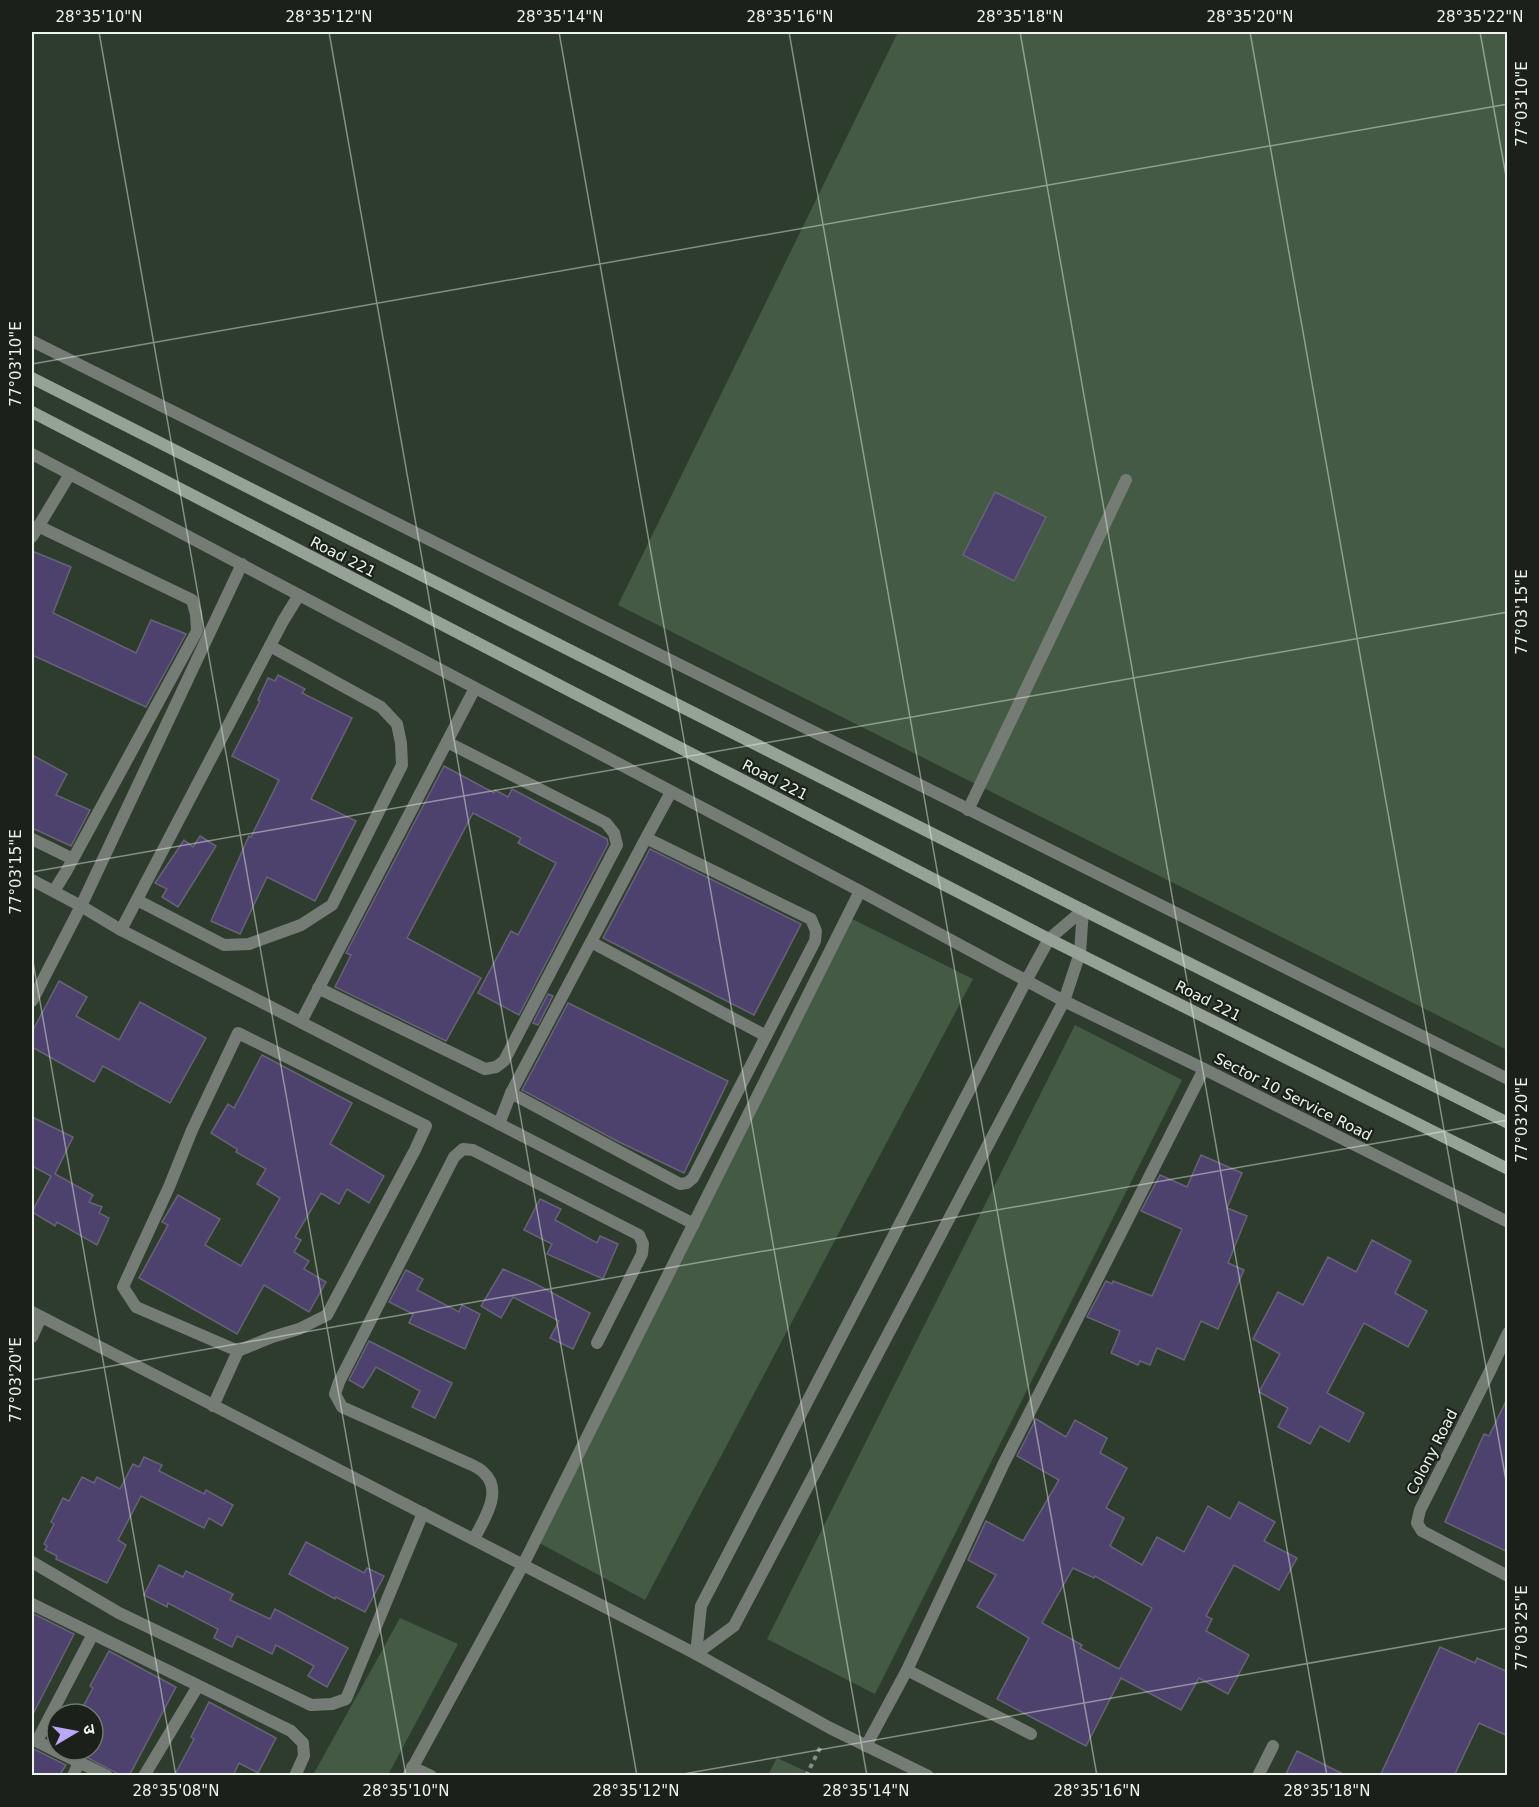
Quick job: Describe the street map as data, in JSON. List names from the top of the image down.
{
  "streets": {
    "main road": ["Road 221"],
    "street": ["Sector 10 Service Road", "Colony Road"]
  },
  "north": "right",
  "coordinates": [
    "28°35'10\"N",
    "28°35'12\"N",
    "28°35'14\"N",
    "28°35'16\"N",
    "28°35'18\"N",
    "28°35'20\"N",
    "28°35'22\"N",
    "77°03'10\"E",
    "77°03'15\"E",
    "77°03'20\"E",
    "77°03'25\"E",
    "28°35'08\"N"
  ]
}
